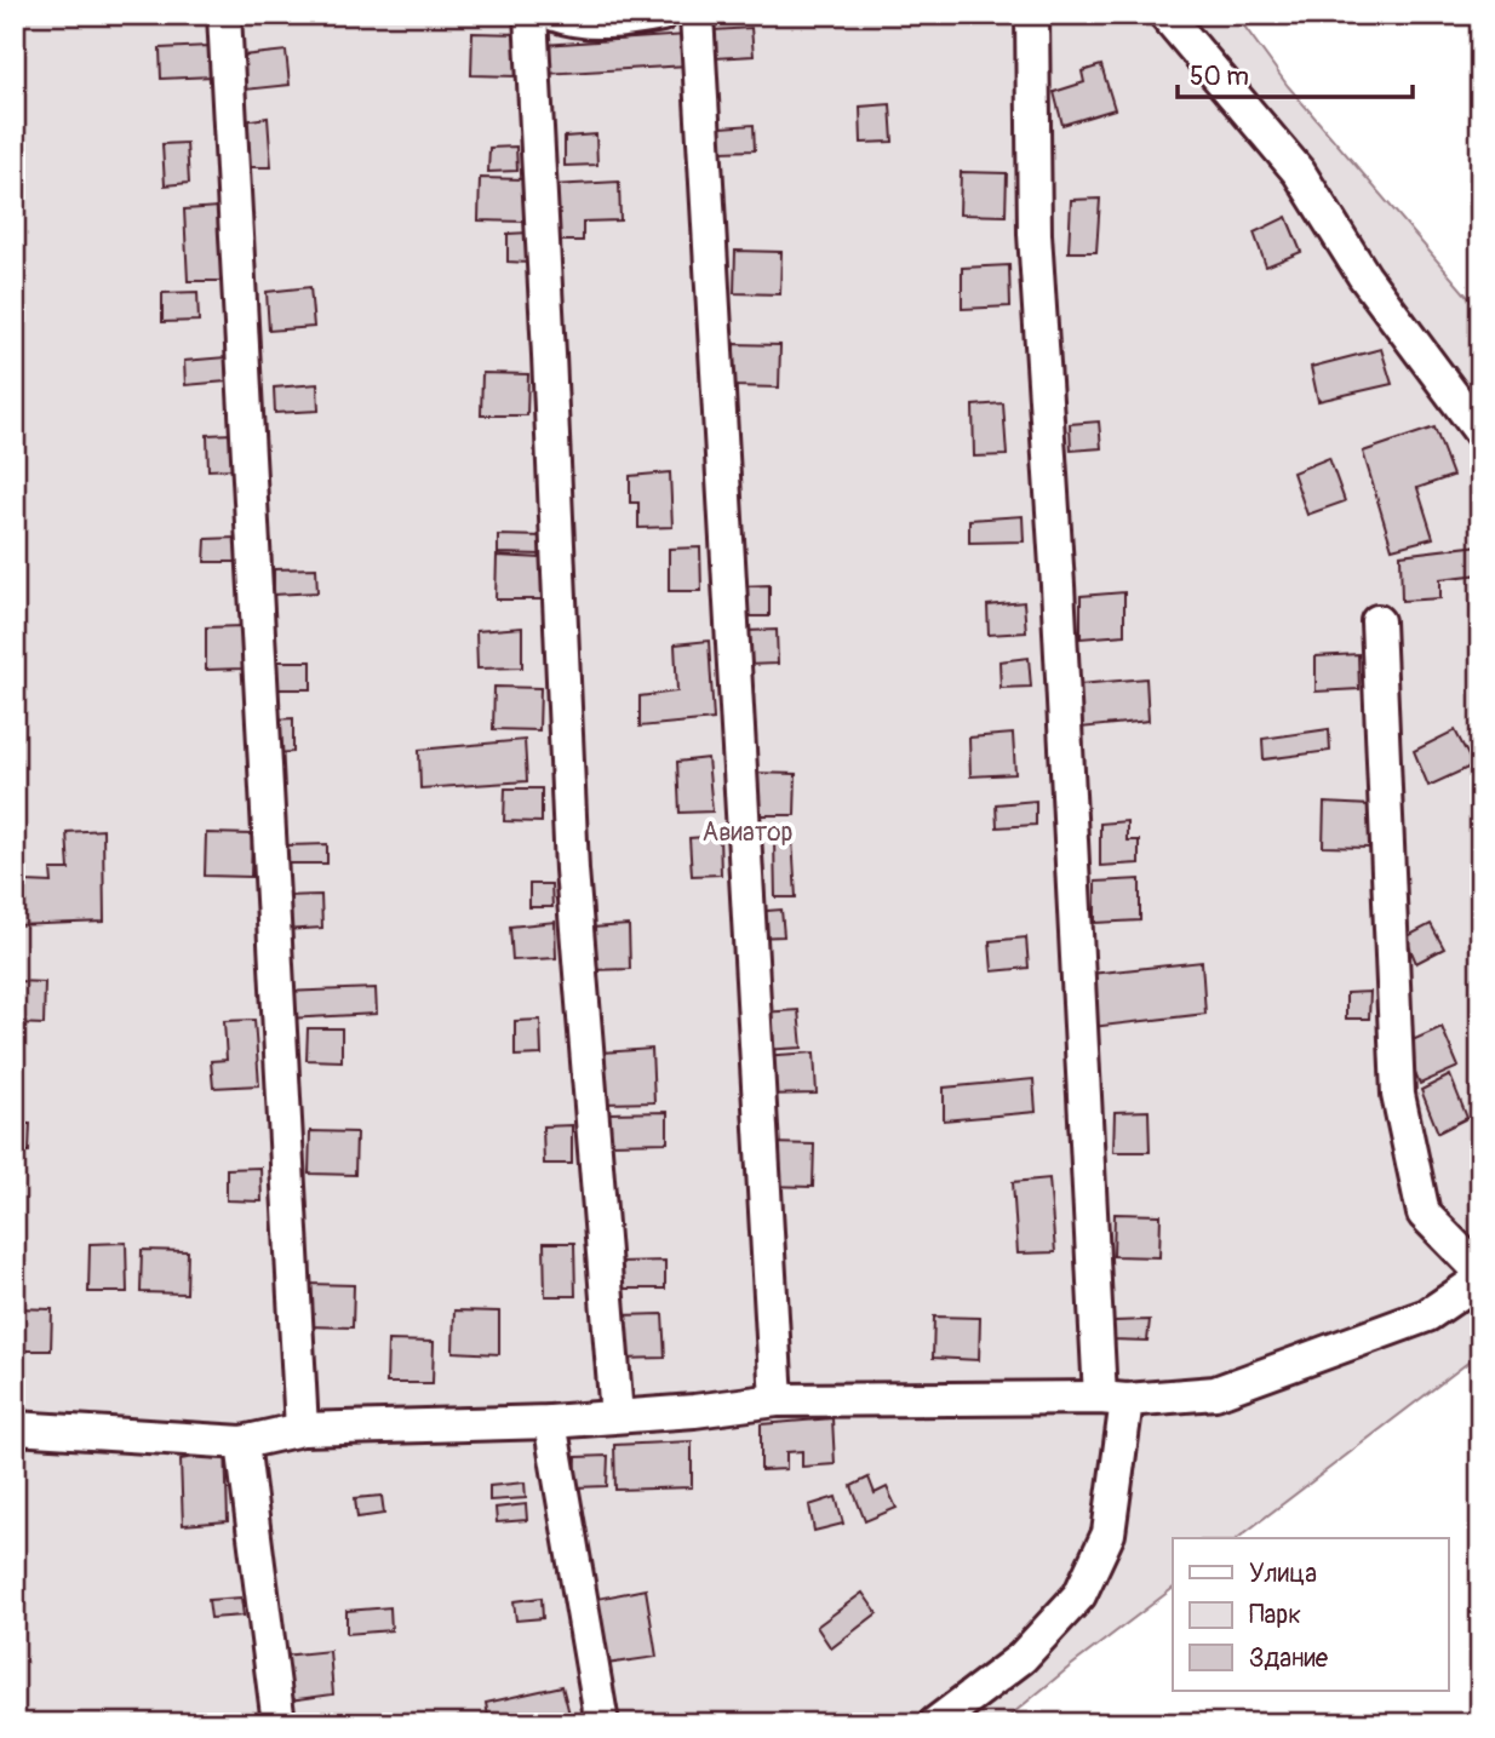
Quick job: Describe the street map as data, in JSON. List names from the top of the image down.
{
  "parks": ["Авиатор"],
  "legend": ["Улица", "Парк", "Здание"],
  "scale_bar": "50 m"
}
